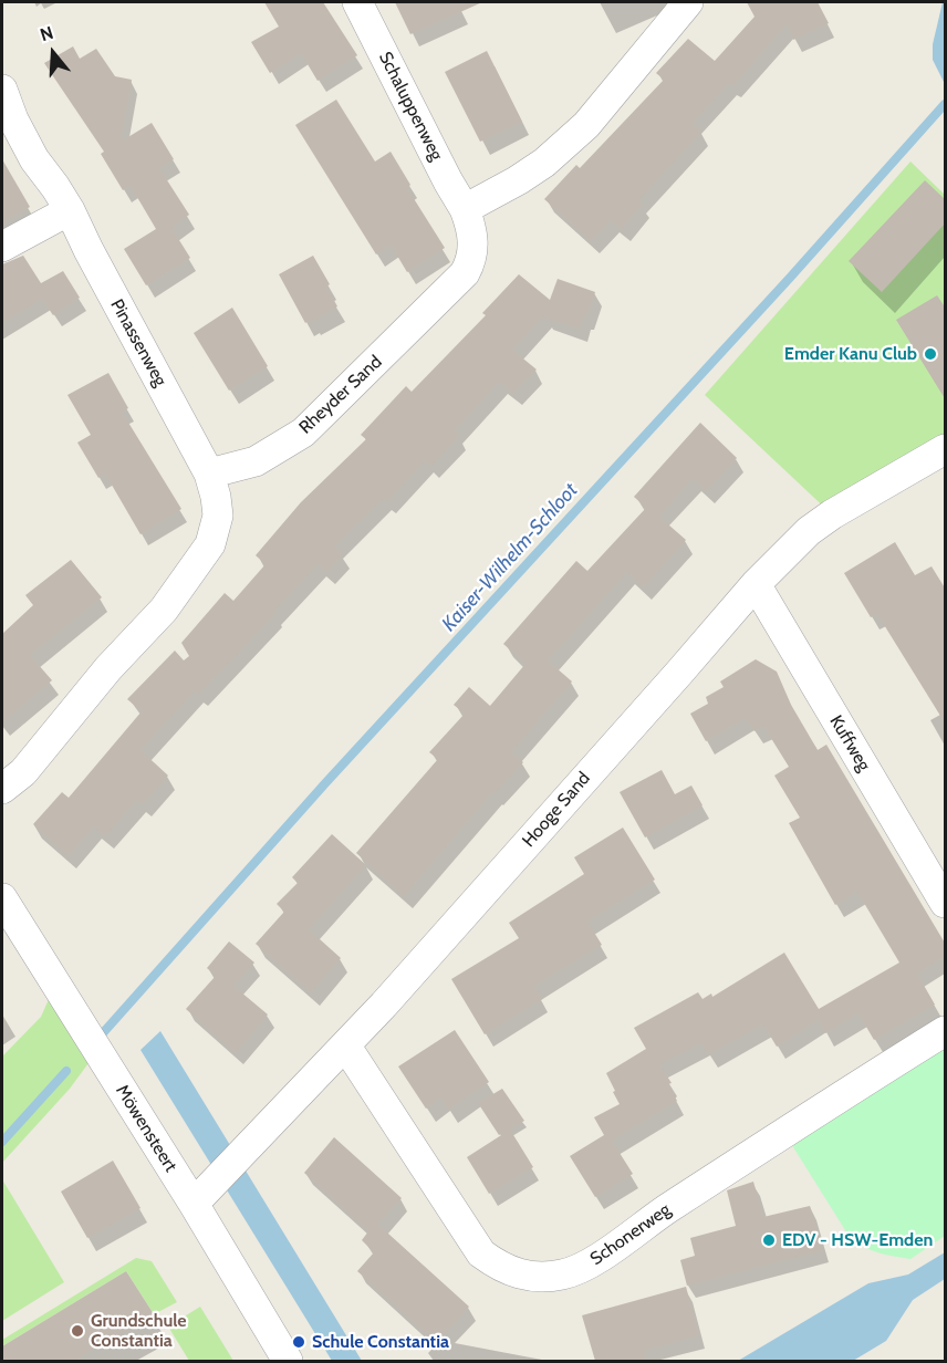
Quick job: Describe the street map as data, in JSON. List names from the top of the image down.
{
  "streets": {
    "street": [
      "Schaluppenweg",
      "Pinassenweg",
      "Rheyder Sand",
      "Kuffweg",
      "Hooge Sand",
      "Möwensteert",
      "Schonerweg"
    ]
  },
  "crossings": [
    ["Schaluppenweg", "Rheyder Sand"],
    ["Pinassenweg", "Rheyder Sand"],
    ["Kuffweg", "Hooge Sand"],
    ["Hooge Sand", "Möwensteert"],
    ["Hooge Sand", "Schonerweg"]
  ],
  "water": ["Kaiser-Wilhelm-Schloot"],
  "places": [
    "Emder Kanu Club",
    "EDV - HSW-Emden",
    "Grundschule Constantia",
    "Schule Constantia"
  ],
  "north": "top"
}
